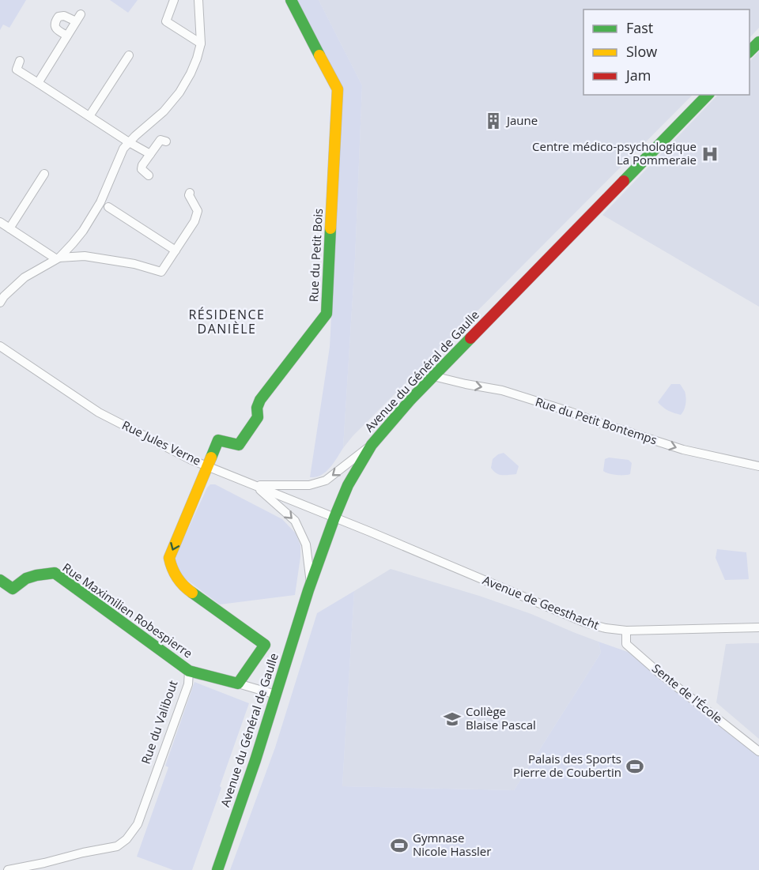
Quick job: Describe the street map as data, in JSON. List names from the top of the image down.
{
  "streets": {
    "street": [
      "Rue du Petit Bois",
      "Avenue du Général de Gaulle",
      "Rue du Petit Bontemps",
      "Rue Jules Verne",
      "Avenue de Geesthacht",
      "Rue Maximilien Robespierre",
      "Sente de l'École",
      "Rue du Valibout"
    ]
  },
  "crossings": [
    ["Rue du Petit Bois", "Rue Jules Verne"],
    ["Avenue du Général de Gaulle", "Rue du Petit Bontemps"],
    ["Avenue du Général de Gaulle", "Rue Jules Verne"],
    ["Avenue du Général de Gaulle", "Avenue de Geesthacht"],
    ["Rue Jules Verne", "Avenue de Geesthacht"],
    ["Avenue de Geesthacht", "Sente de l'École"],
    ["Rue Maximilien Robespierre", "Rue du Valibout"]
  ],
  "one_way": ["Rue du Petit Bontemps"],
  "districts": ["RÉSIDENCE DANIÈLE"],
  "places": {
    "building": ["Jaune"],
    "hospital": ["Centre médico-psychologique La Pommeraie"],
    "school or university": ["Collège Blaise Pascal"],
    "sports": ["Palais des Sports Pierre de Coubertin", "Gymnase Nicole Hassler"]
  },
  "legend": ["Fast", "Slow", "Jam"]
}
